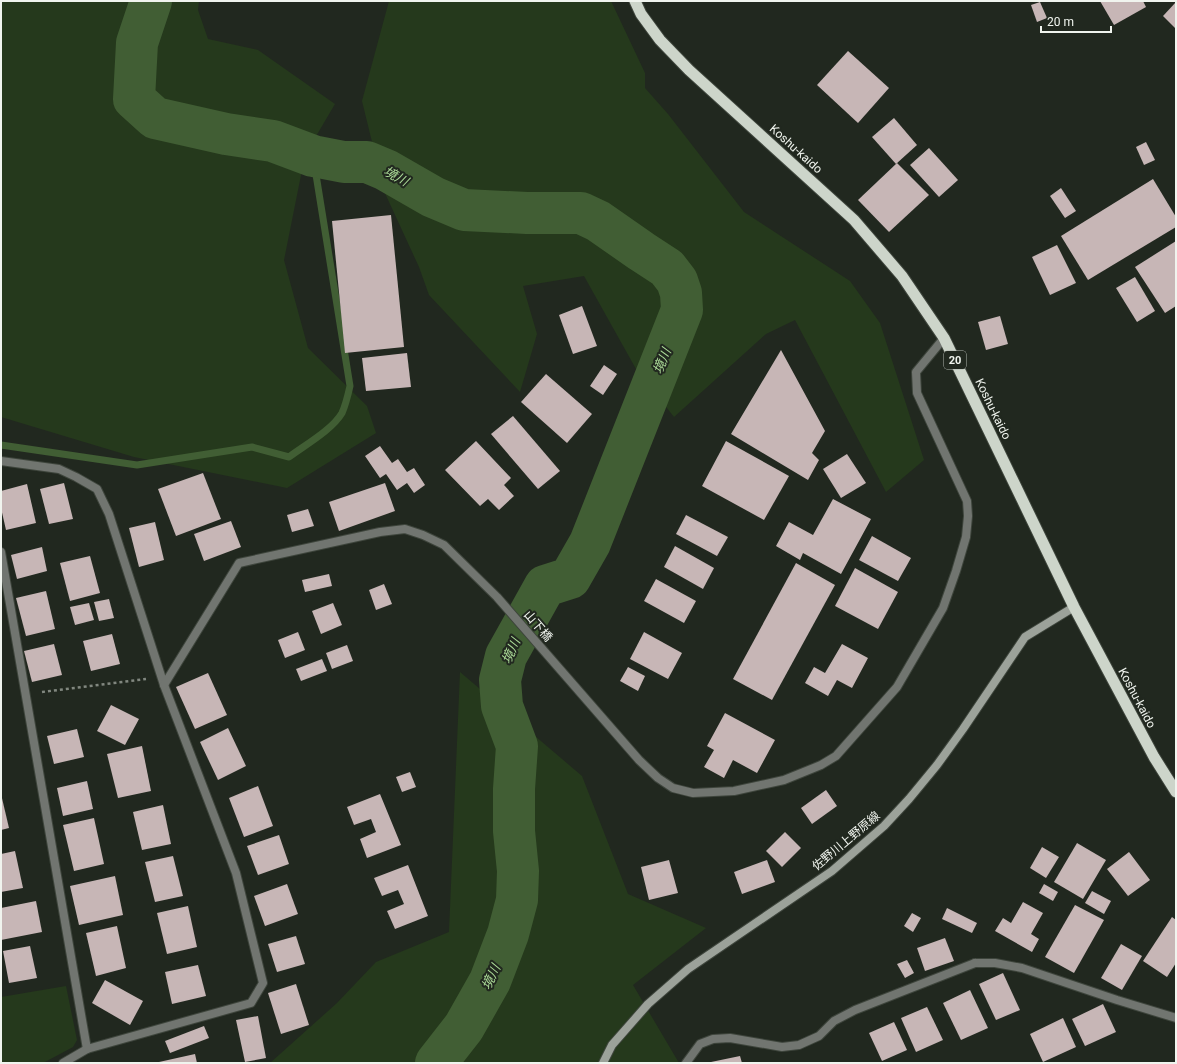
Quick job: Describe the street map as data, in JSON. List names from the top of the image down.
{
  "streets": {
    "highway": ["Koshu-kaido", "20"],
    "main road": ["佐野川上野原線"],
    "street": ["山下橋"]
  },
  "crossings": [
    ["Koshu-kaido", "山下橋"],
    ["Koshu-kaido", "佐野川上野原線"]
  ],
  "water": ["境川"],
  "scale_bar": "20 m"
}
